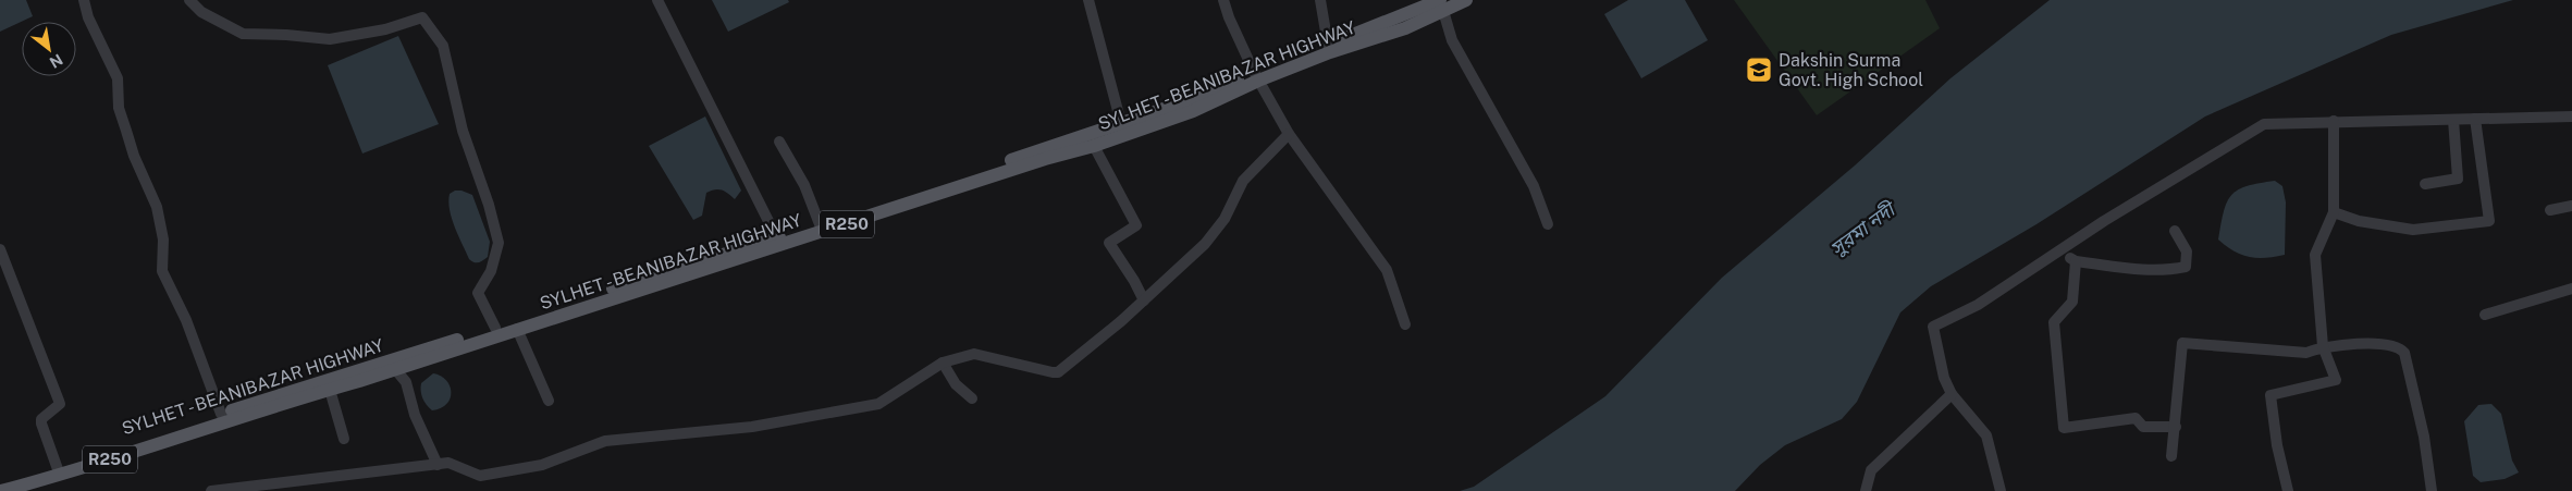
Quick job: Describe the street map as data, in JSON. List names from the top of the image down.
{
  "streets": {
    "main road": ["SYLHET - BEANIBAZAR HIGHWAY", "R250"]
  },
  "water": ["সুরমা নদী"],
  "places": {
    "school or university": ["Dakshin Surma Govt. High School"]
  },
  "north": "bottom right"
}
